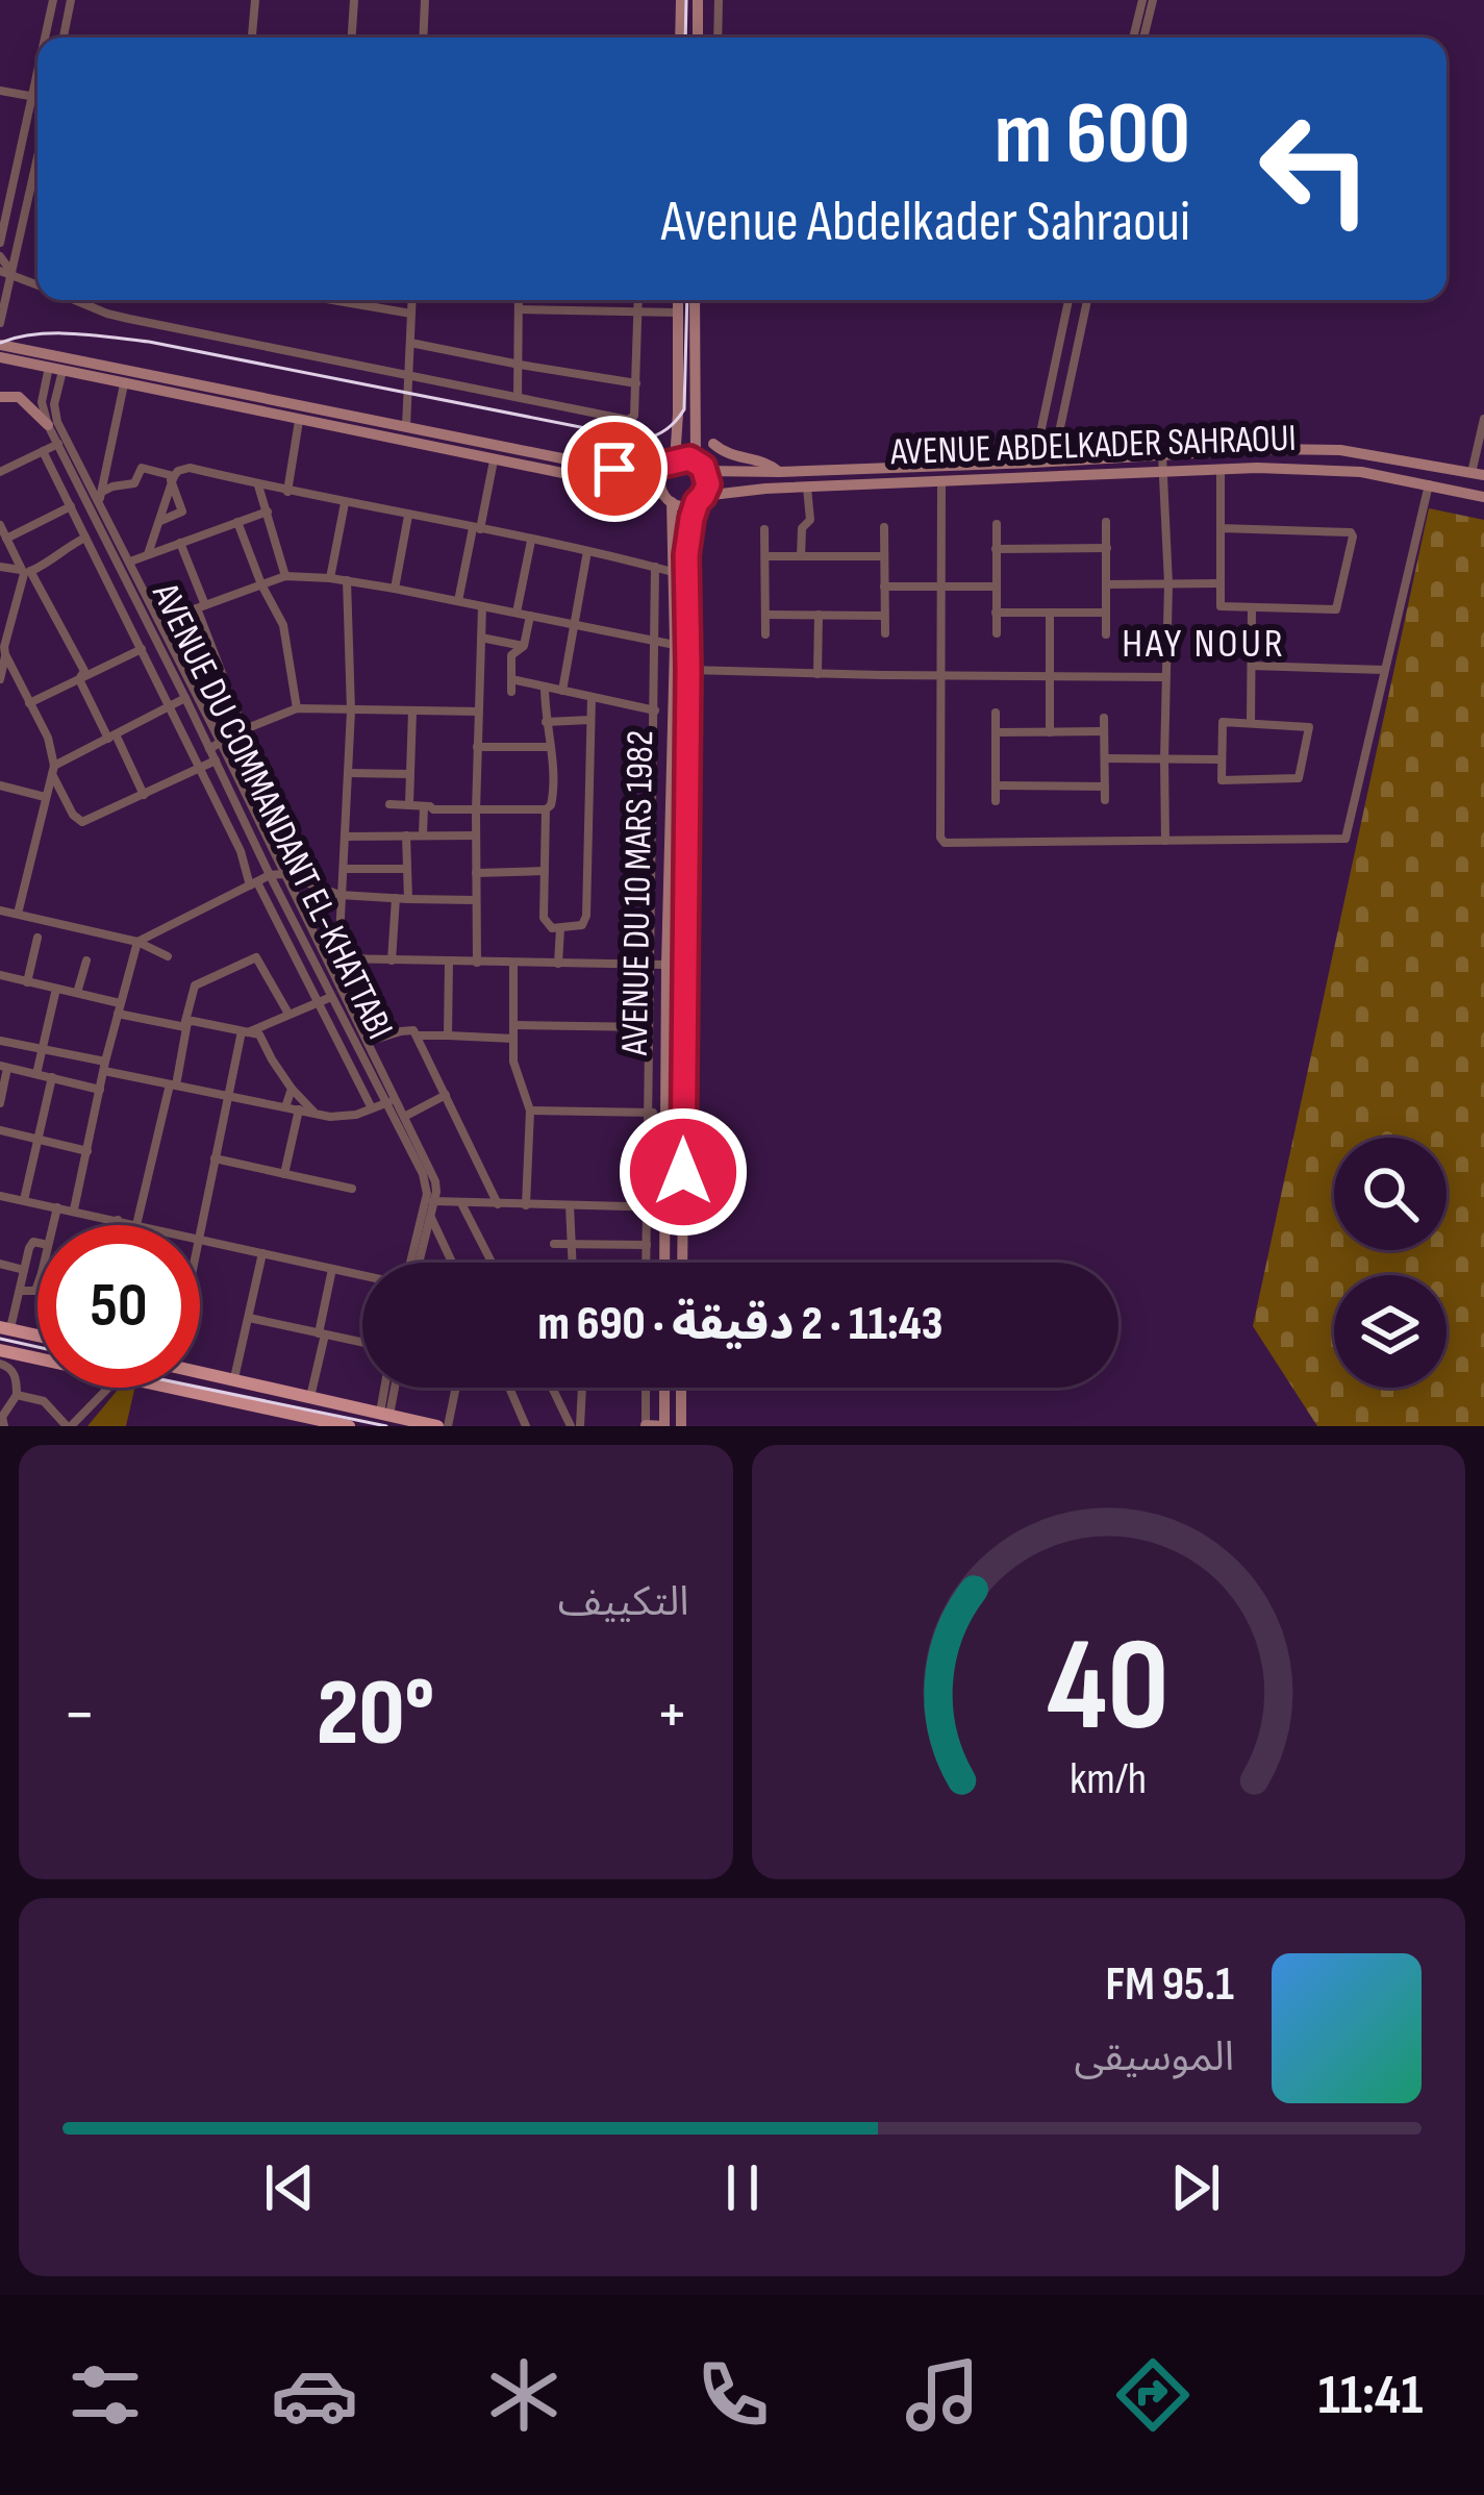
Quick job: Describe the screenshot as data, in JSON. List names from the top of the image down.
{
  "streets": {
    "main road": ["AVENUE ABDELKADER SAHRAOUI", "AVENUE DU 10 MARS 1982"],
    "street": ["AVENUE DU COMMANDANT EL-KHATTABI"]
  },
  "crossings": [
    ["AVENUE ABDELKADER SAHRAOUI", "AVENUE DU 10 MARS 1982"]
  ],
  "districts": ["HAY NOUR"],
  "page": {
    "turn": ["600 m", "Avenue Abdelkader Sahraoui"],
    "limit": "50",
    "trip": "11:43 · 2 دقيقة · 690 m",
    "tile": "التكييف",
    "heat": ["−", "20°", "+"],
    "song": ["95.1 FM", "الموسيقى"],
    "tabs": "11:41",
    "gauge": ["40", "km/h"]
  }
}
